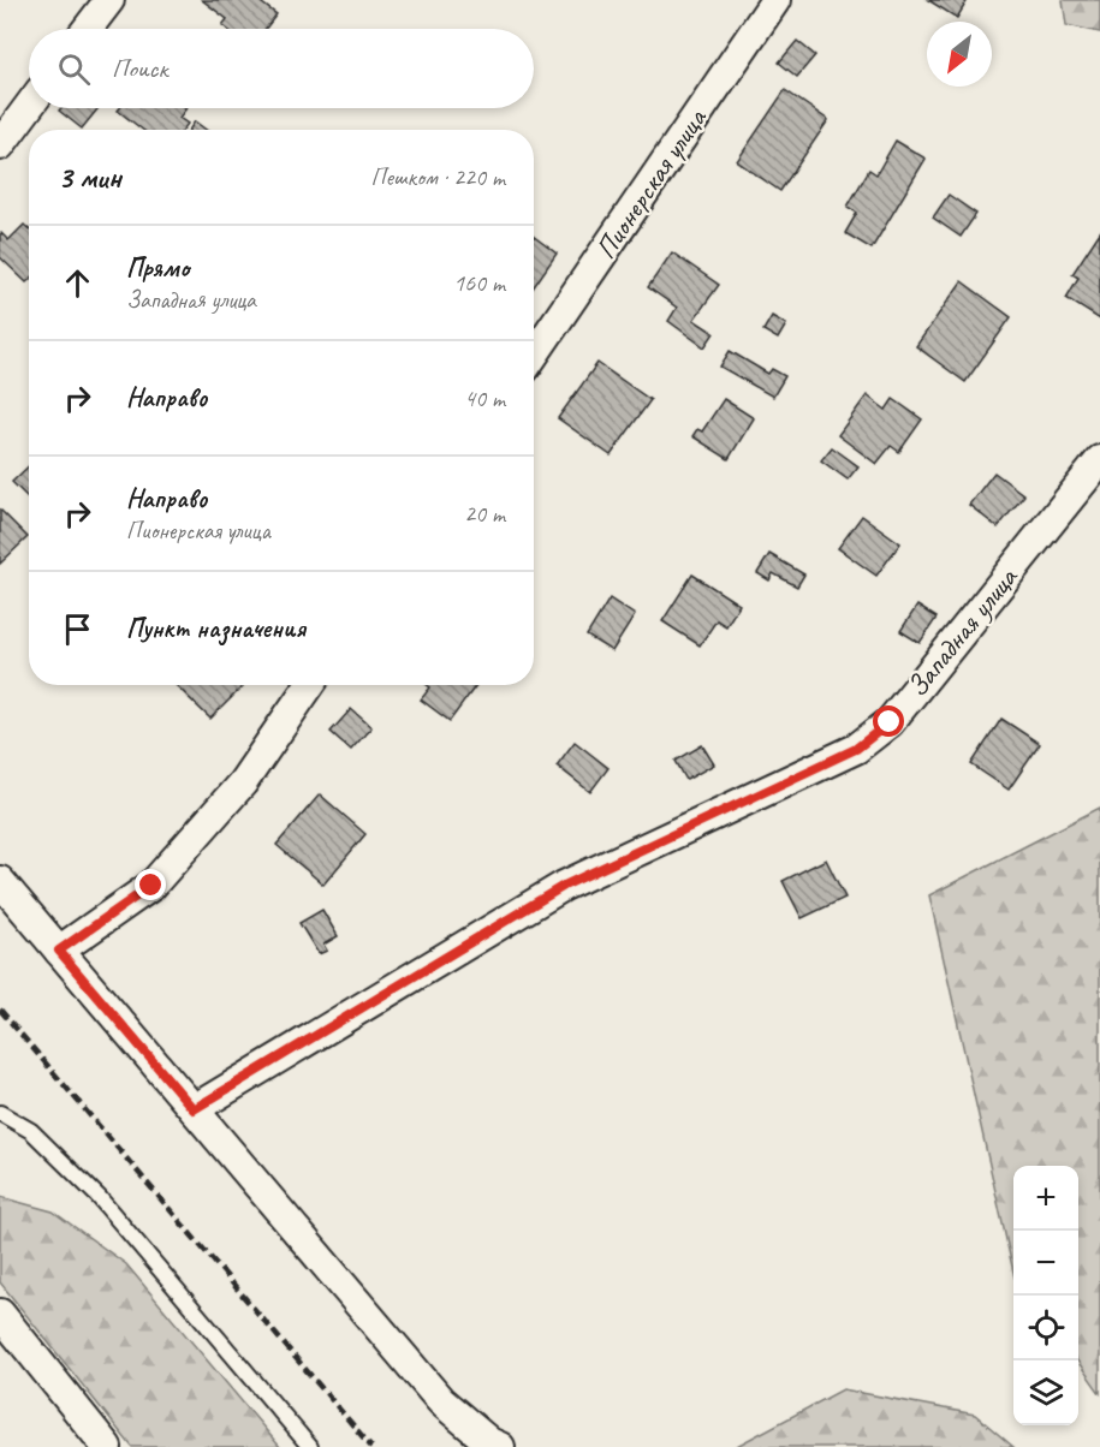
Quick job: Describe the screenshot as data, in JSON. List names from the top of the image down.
{
  "streets": {
    "street": ["Пионерская улица", "Западная улица"]
  },
  "north": "bottom left",
  "page": {
    "search": "Поиск",
    "heading": ["3 мин", "Пешком · 220 m"],
    "list": [
      ["Прямо", "Западная улица", "160 m"],
      ["Направо", "40 m"],
      ["Направо", "Пионерская улица", "20 m"],
      "Пункт назначения"
    ],
    "map_buttons": ["+", "−"]
  }
}
